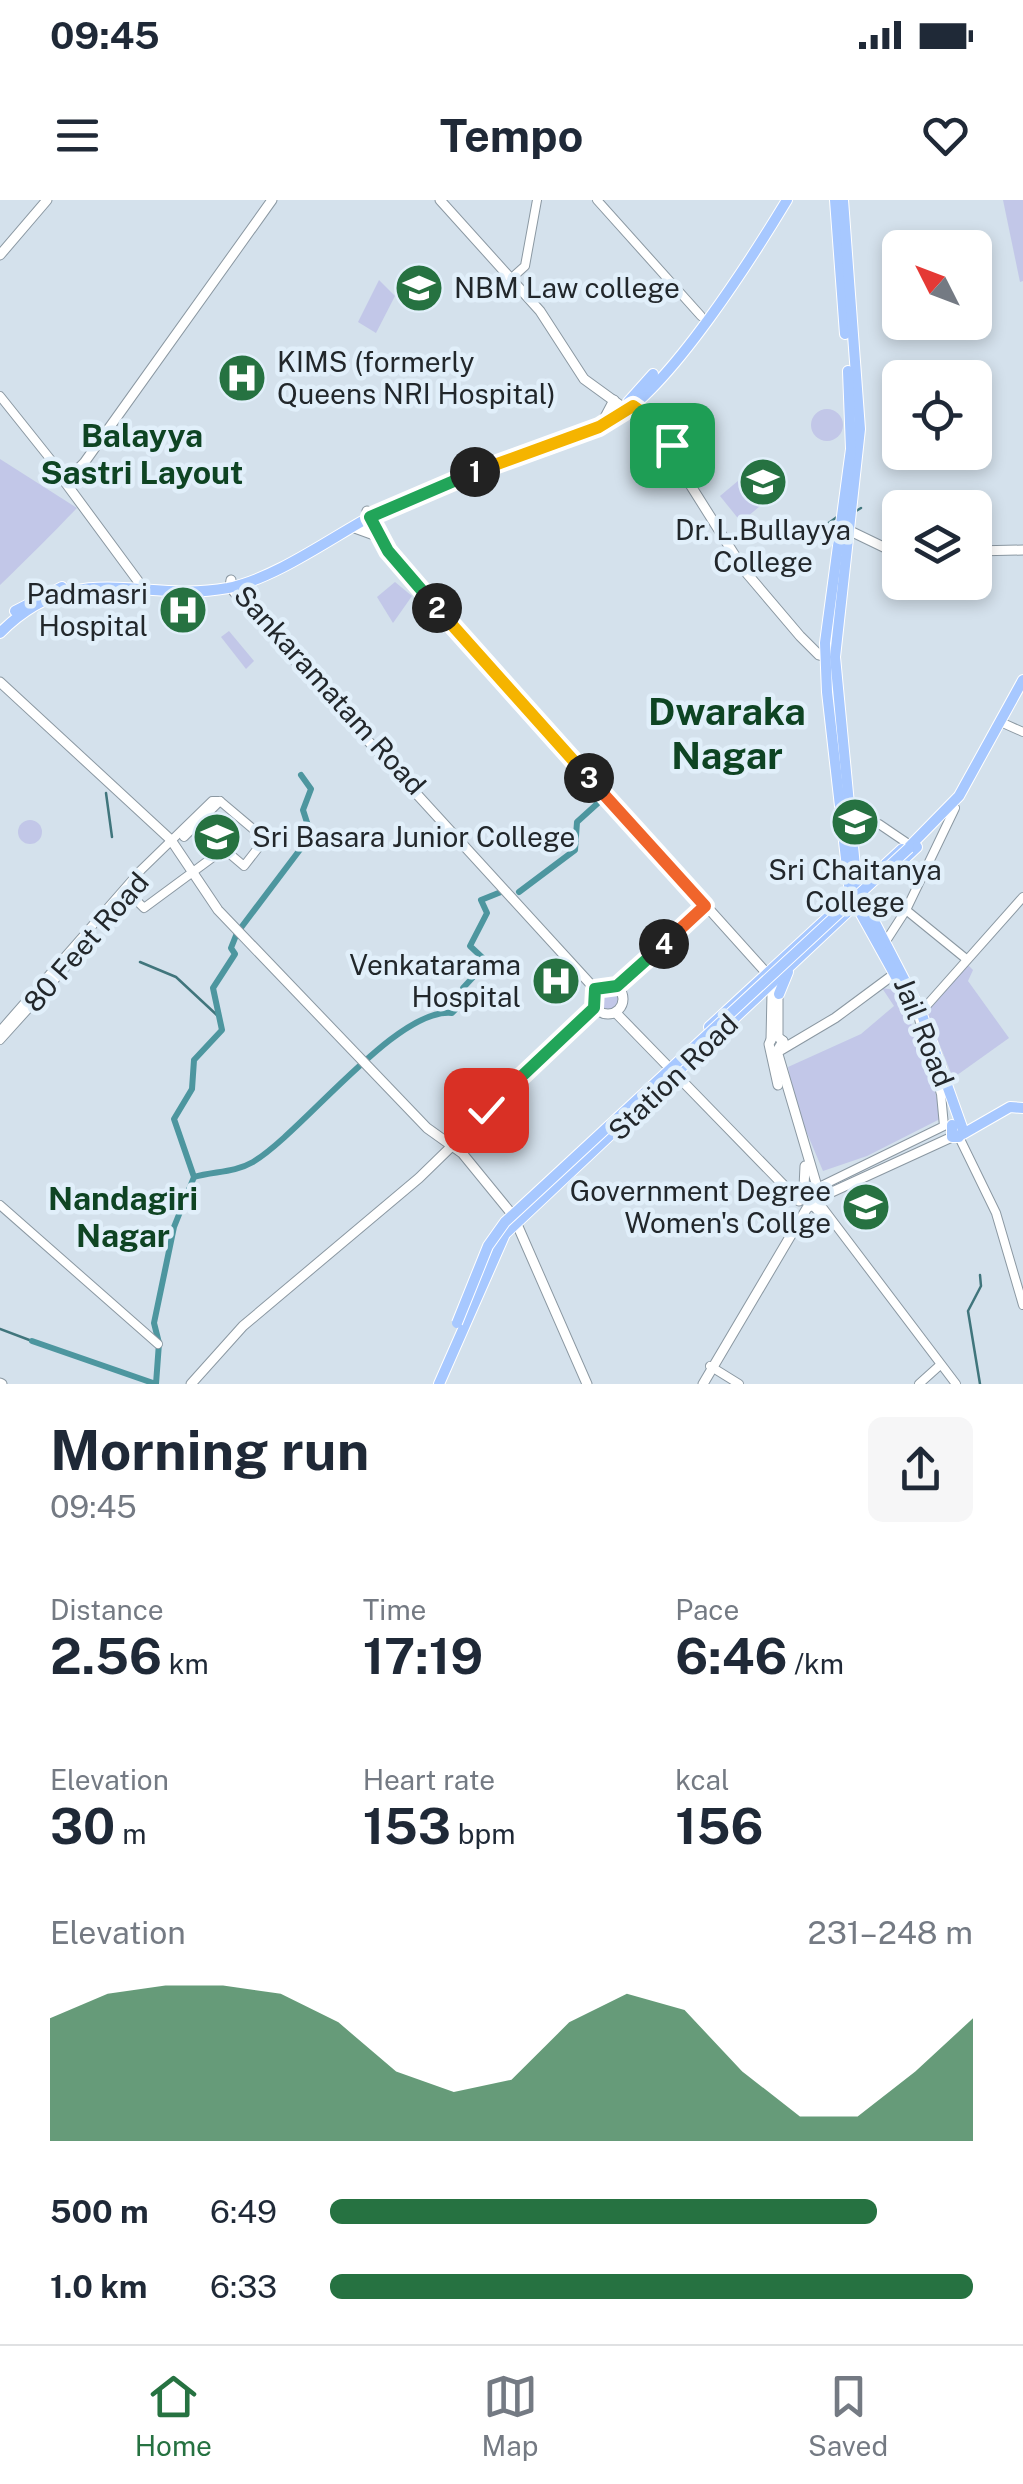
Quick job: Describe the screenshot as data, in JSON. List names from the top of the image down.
{
  "streets": {
    "main road": ["Sankaramatam Road", "Jail Road", "Station Road"],
    "street": ["80 Feet Road"]
  },
  "districts": ["Balayya Sastri Layout", "Dwaraka Nagar", "Nandagiri Nagar"],
  "places": {
    "school or university": [
      "NBM Law college",
      "Dr. L.Bullayya College",
      "Sri Chaitanya College",
      "Sri Basara Junior College",
      "Government Degree Women's Collge"
    ],
    "hospital": ["KIMS (formerly Queens NRI Hospital)", "Padmasri Hospital", "Venkatarama Hospital"]
  },
  "north": "top left",
  "page": {
    "status": "09:45",
    "header": "Tempo",
    "pins": [
      "1",
      "2",
      "3",
      "4"
    ],
    "heading": ["Morning run", "09:45"],
    "stats": [
      ["Distance", "2.56 km"],
      ["Time", "17:19"],
      ["Pace", "6:46 /km"],
      ["Elevation", "30 m"],
      ["Heart rate", "153 bpm"],
      ["kcal", "156"]
    ],
    "chart": ["Elevation", "231–248 m"],
    "list": [
      {
        "name": "500 m",
        "note": "6:49"
      },
      {
        "name": "1.0 km",
        "note": "6:33"
      }
    ],
    "tabs": ["Home", "Map", "Saved"]
  }
}
